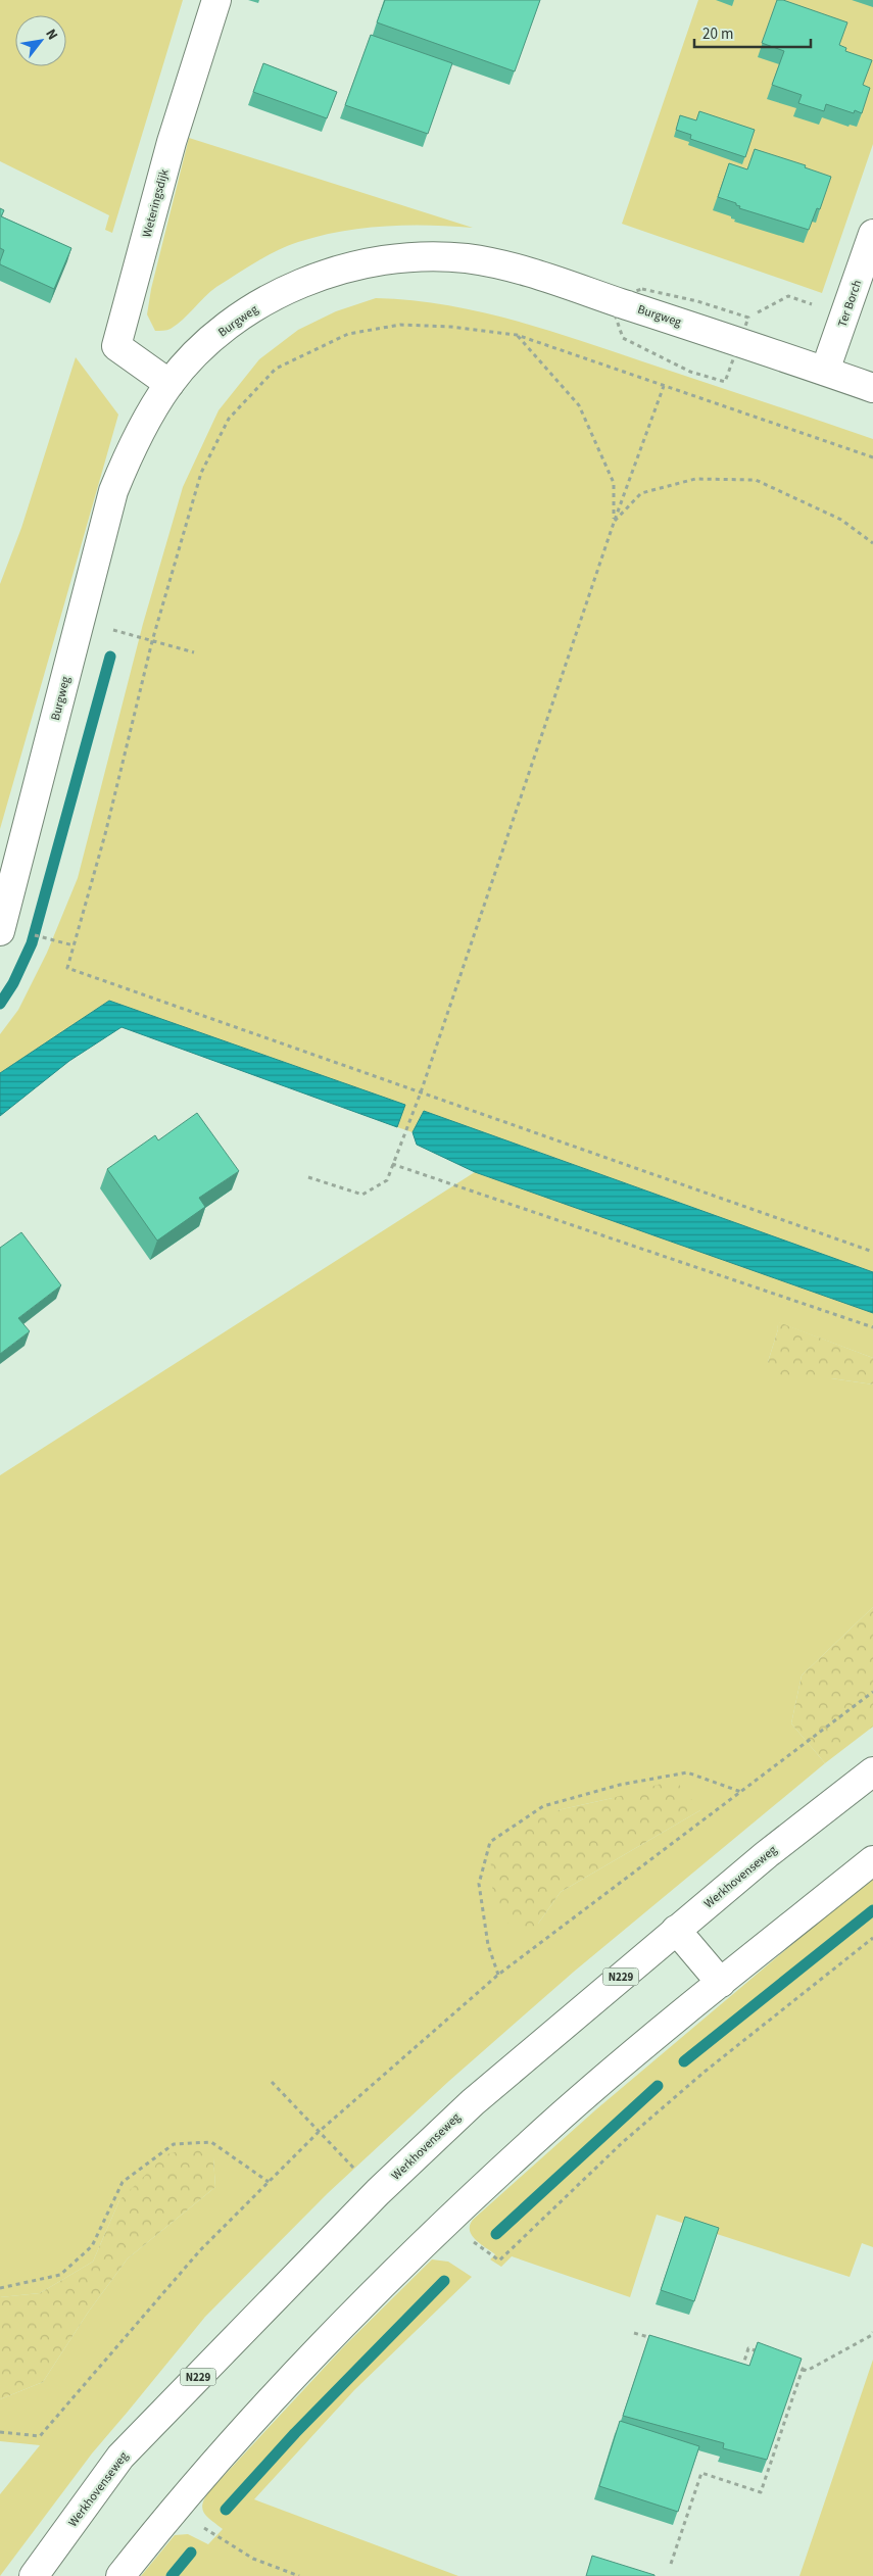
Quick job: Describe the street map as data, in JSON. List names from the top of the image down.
{
  "streets": {
    "main road": [
      "Weteringsdijk",
      "Ter Borch",
      "Burgweg",
      "Werkhovenseweg",
      "N229"
    ]
  },
  "crossings": [
    ["Weteringsdijk", "Burgweg"],
    ["Ter Borch", "Burgweg"]
  ],
  "scale_bar": "20 m",
  "north": "top right"
}
